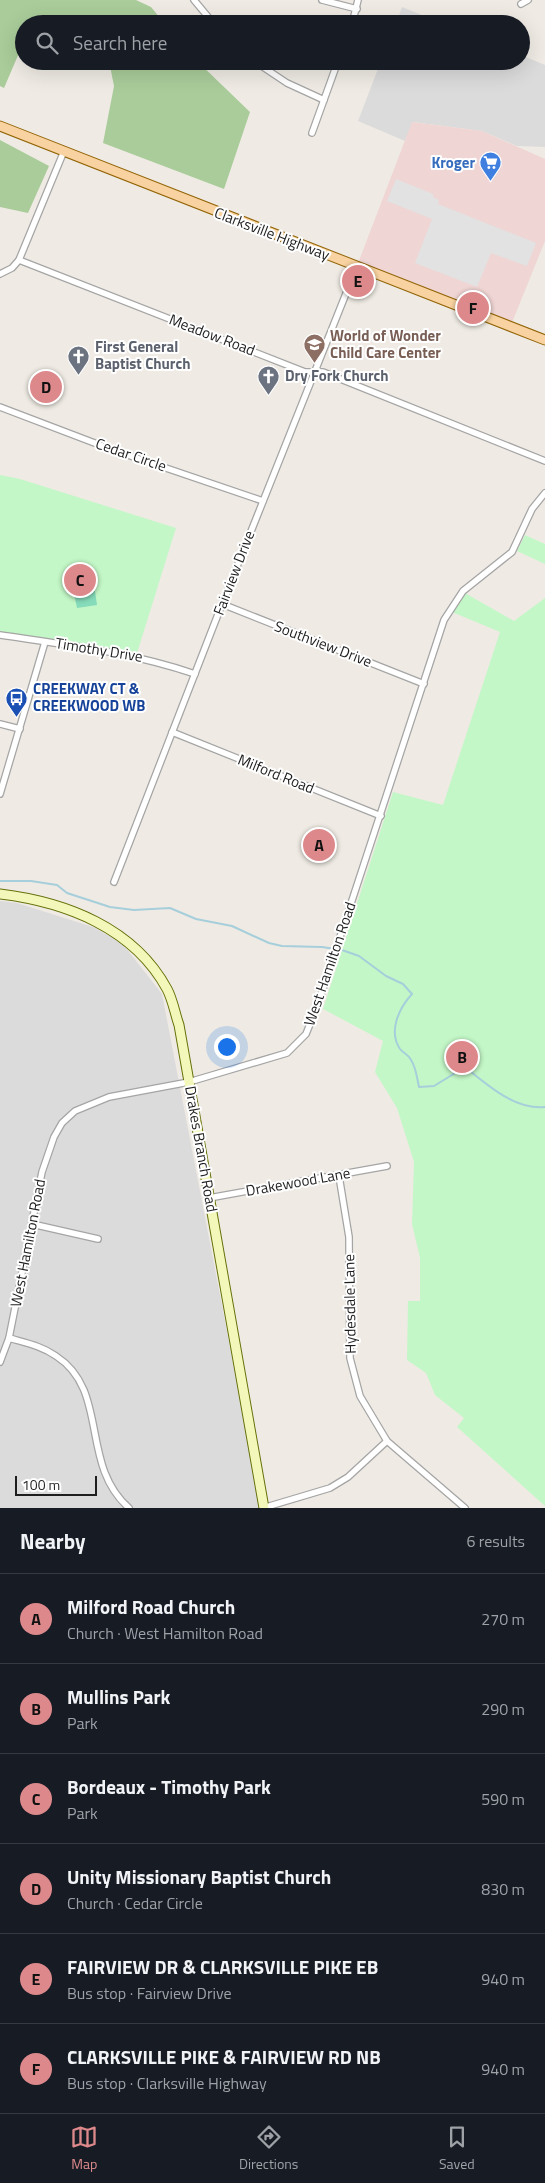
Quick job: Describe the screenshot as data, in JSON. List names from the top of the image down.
{
  "streets": {
    "main road": ["Clarksville Highway"],
    "street": [
      "Meadow Road",
      "Cedar Circle",
      "Fairview Drive",
      "Southview Drive",
      "Timothy Drive",
      "Milford Road",
      "West Hamilton Road",
      "Drakes Branch Road",
      "Drakewood Lane",
      "Hydesdale Lane"
    ]
  },
  "crossings": [
    ["Clarksville Highway", "Fairview Drive"],
    ["Meadow Road", "Fairview Drive"],
    ["Cedar Circle", "Fairview Drive"],
    ["Fairview Drive", "Southview Drive"],
    ["Fairview Drive", "Timothy Drive"],
    ["Fairview Drive", "Milford Road"],
    ["Southview Drive", "West Hamilton Road"],
    ["Milford Road", "West Hamilton Road"],
    ["West Hamilton Road", "Drakes Branch Road"],
    ["Drakes Branch Road", "Drakewood Lane"],
    ["Drakewood Lane", "Hydesdale Lane"]
  ],
  "places": {
    "supermarket": ["Kroger"],
    "school or university": ["World of Wonder Child Care Center"],
    "church": ["First General Baptist Church", "Dry Fork Church"],
    "bus stop": ["CREEKWAY CT & CREEKWOOD WB"]
  },
  "scale_bar": "100 m",
  "page": {
    "search": "Search here",
    "pins": [
      "E",
      "F",
      "D",
      "C",
      "A",
      "B"
    ],
    "scale": "100 m",
    "heading": ["Nearby", "6 results"],
    "list": [
      {
        "mark": "A",
        "name": "Milford Road Church",
        "note": "Church · West Hamilton Road",
        "value": "270 m"
      },
      {
        "mark": "B",
        "name": "Mullins Park",
        "note": "Park",
        "value": "290 m"
      },
      {
        "mark": "C",
        "name": "Bordeaux - Timothy Park",
        "note": "Park",
        "value": "590 m"
      },
      {
        "mark": "D",
        "name": "Unity Missionary Baptist Church",
        "note": "Church · Cedar Circle",
        "value": "830 m"
      },
      {
        "mark": "E",
        "name": "FAIRVIEW DR & CLARKSVILLE PIKE EB",
        "note": "Bus stop · Fairview Drive",
        "value": "940 m"
      },
      {
        "mark": "F",
        "name": "CLARKSVILLE PIKE & FAIRVIEW RD NB",
        "note": "Bus stop · Clarksville Highway",
        "value": "940 m"
      }
    ],
    "nav": ["Map", "Directions", "Saved"]
  }
}
